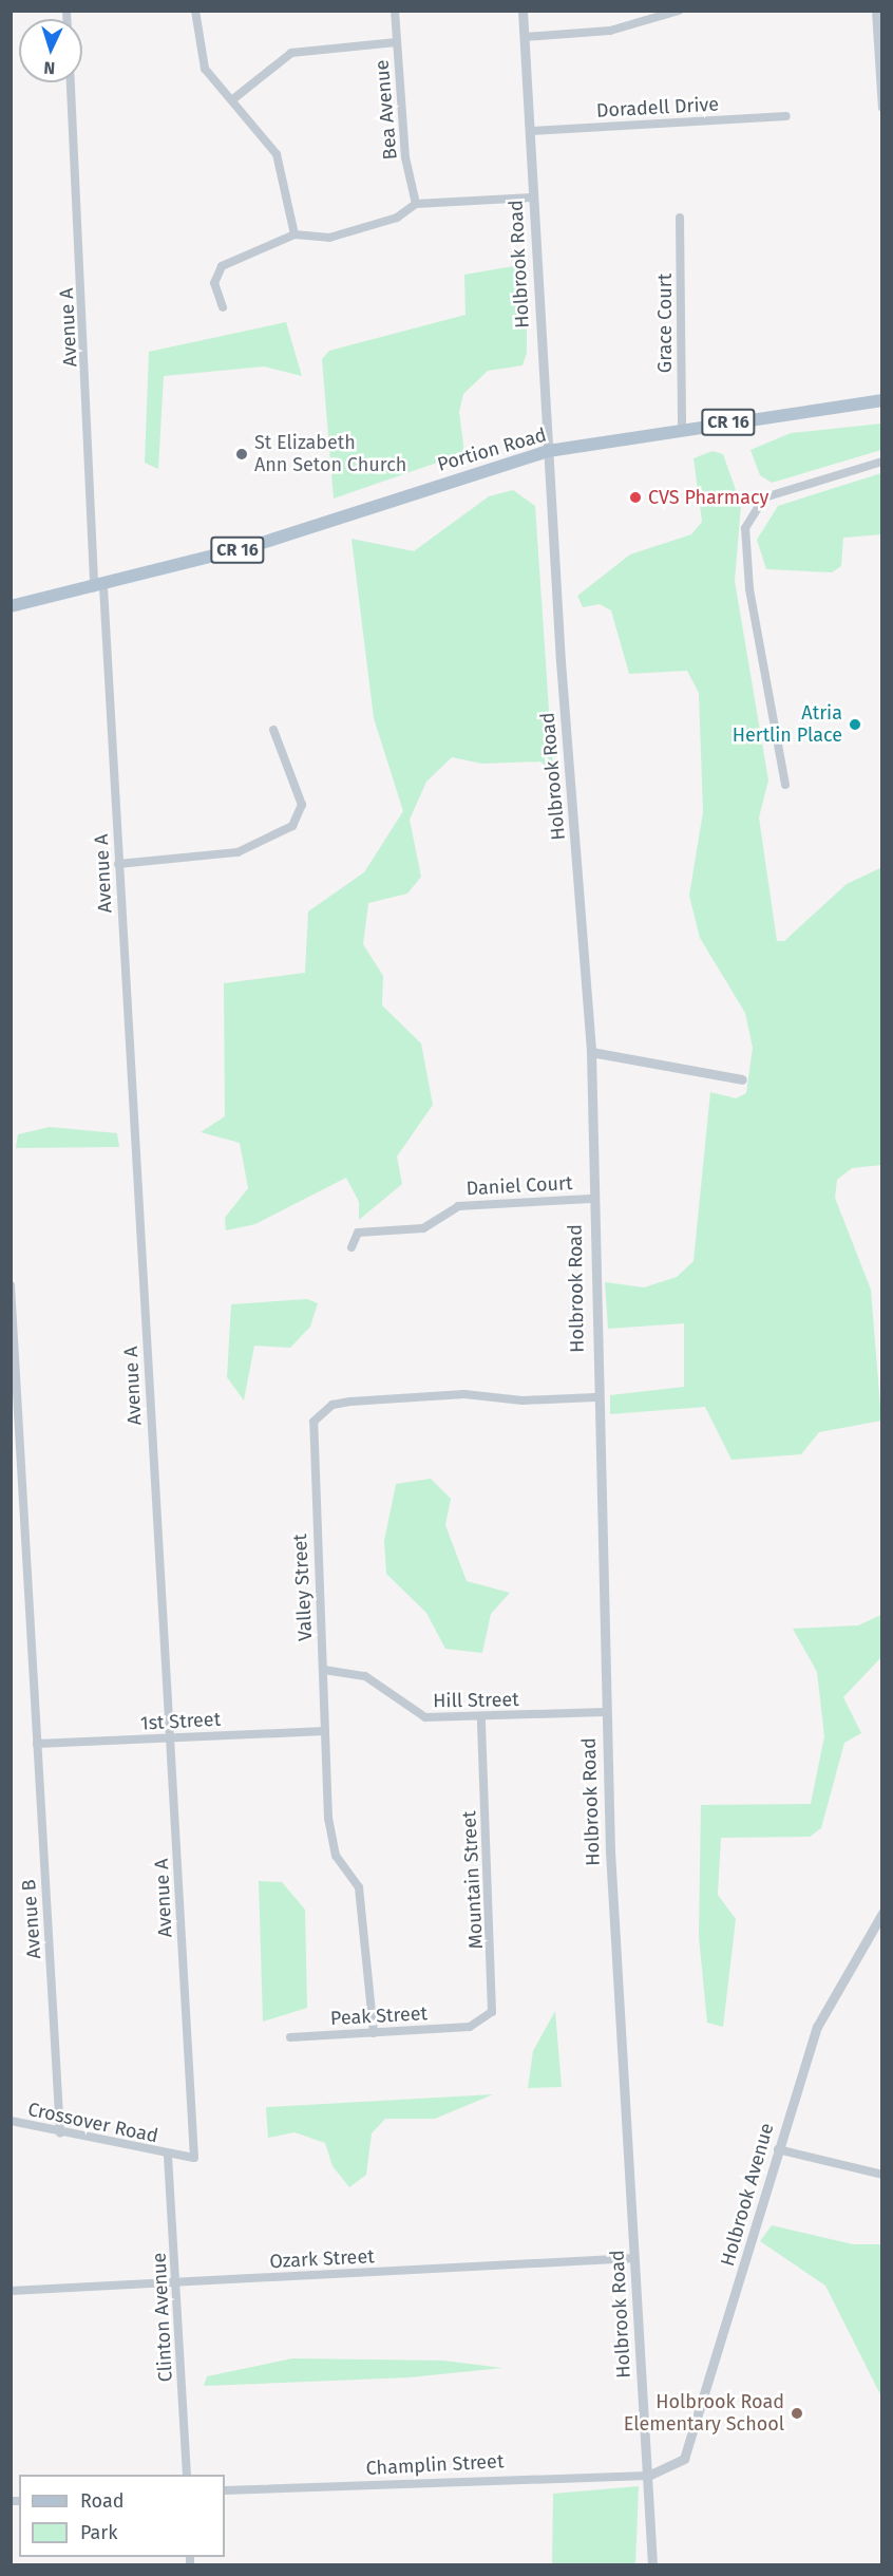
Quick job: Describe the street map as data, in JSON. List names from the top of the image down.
{
  "streets": {
    "main road": ["CR 16", "Portion Road"],
    "street": [
      "Doradell Drive",
      "Bea Avenue",
      "Holbrook Road",
      "Grace Court",
      "Avenue A",
      "Daniel Court",
      "Valley Street",
      "Hill Street",
      "1st Street",
      "Mountain Street",
      "Avenue B",
      "Peak Street",
      "Crossover Road",
      "Holbrook Avenue",
      "Ozark Street",
      "Clinton Avenue",
      "Champlin Street"
    ]
  },
  "crossings": [
    ["Doradell Drive", "Holbrook Road"],
    ["Holbrook Road", "Portion Road"],
    ["Holbrook Road", "Daniel Court"],
    ["Holbrook Road", "Valley Street"],
    ["Holbrook Road", "Hill Street"],
    ["Holbrook Road", "Holbrook Avenue"],
    ["Holbrook Road", "Ozark Street"],
    ["Holbrook Road", "Champlin Street"],
    ["Grace Court", "Portion Road"],
    ["Avenue A", "Portion Road"],
    ["Avenue A", "1st Street"],
    ["Avenue A", "Crossover Road"],
    ["Avenue A", "Clinton Avenue"],
    ["Valley Street", "Hill Street"],
    ["Valley Street", "1st Street"],
    ["Valley Street", "Peak Street"],
    ["Hill Street", "Mountain Street"],
    ["1st Street", "Avenue B"],
    ["Mountain Street", "Peak Street"],
    ["Avenue B", "Crossover Road"],
    ["Crossover Road", "Clinton Avenue"],
    ["Holbrook Avenue", "Champlin Street"],
    ["Ozark Street", "Clinton Avenue"]
  ],
  "places": [
    "St Elizabeth Ann Seton Church",
    "CVS Pharmacy",
    "Atria Hertlin Place",
    "Holbrook Road Elementary School"
  ],
  "legend": ["Road", "Park"],
  "north": "bottom"
}
